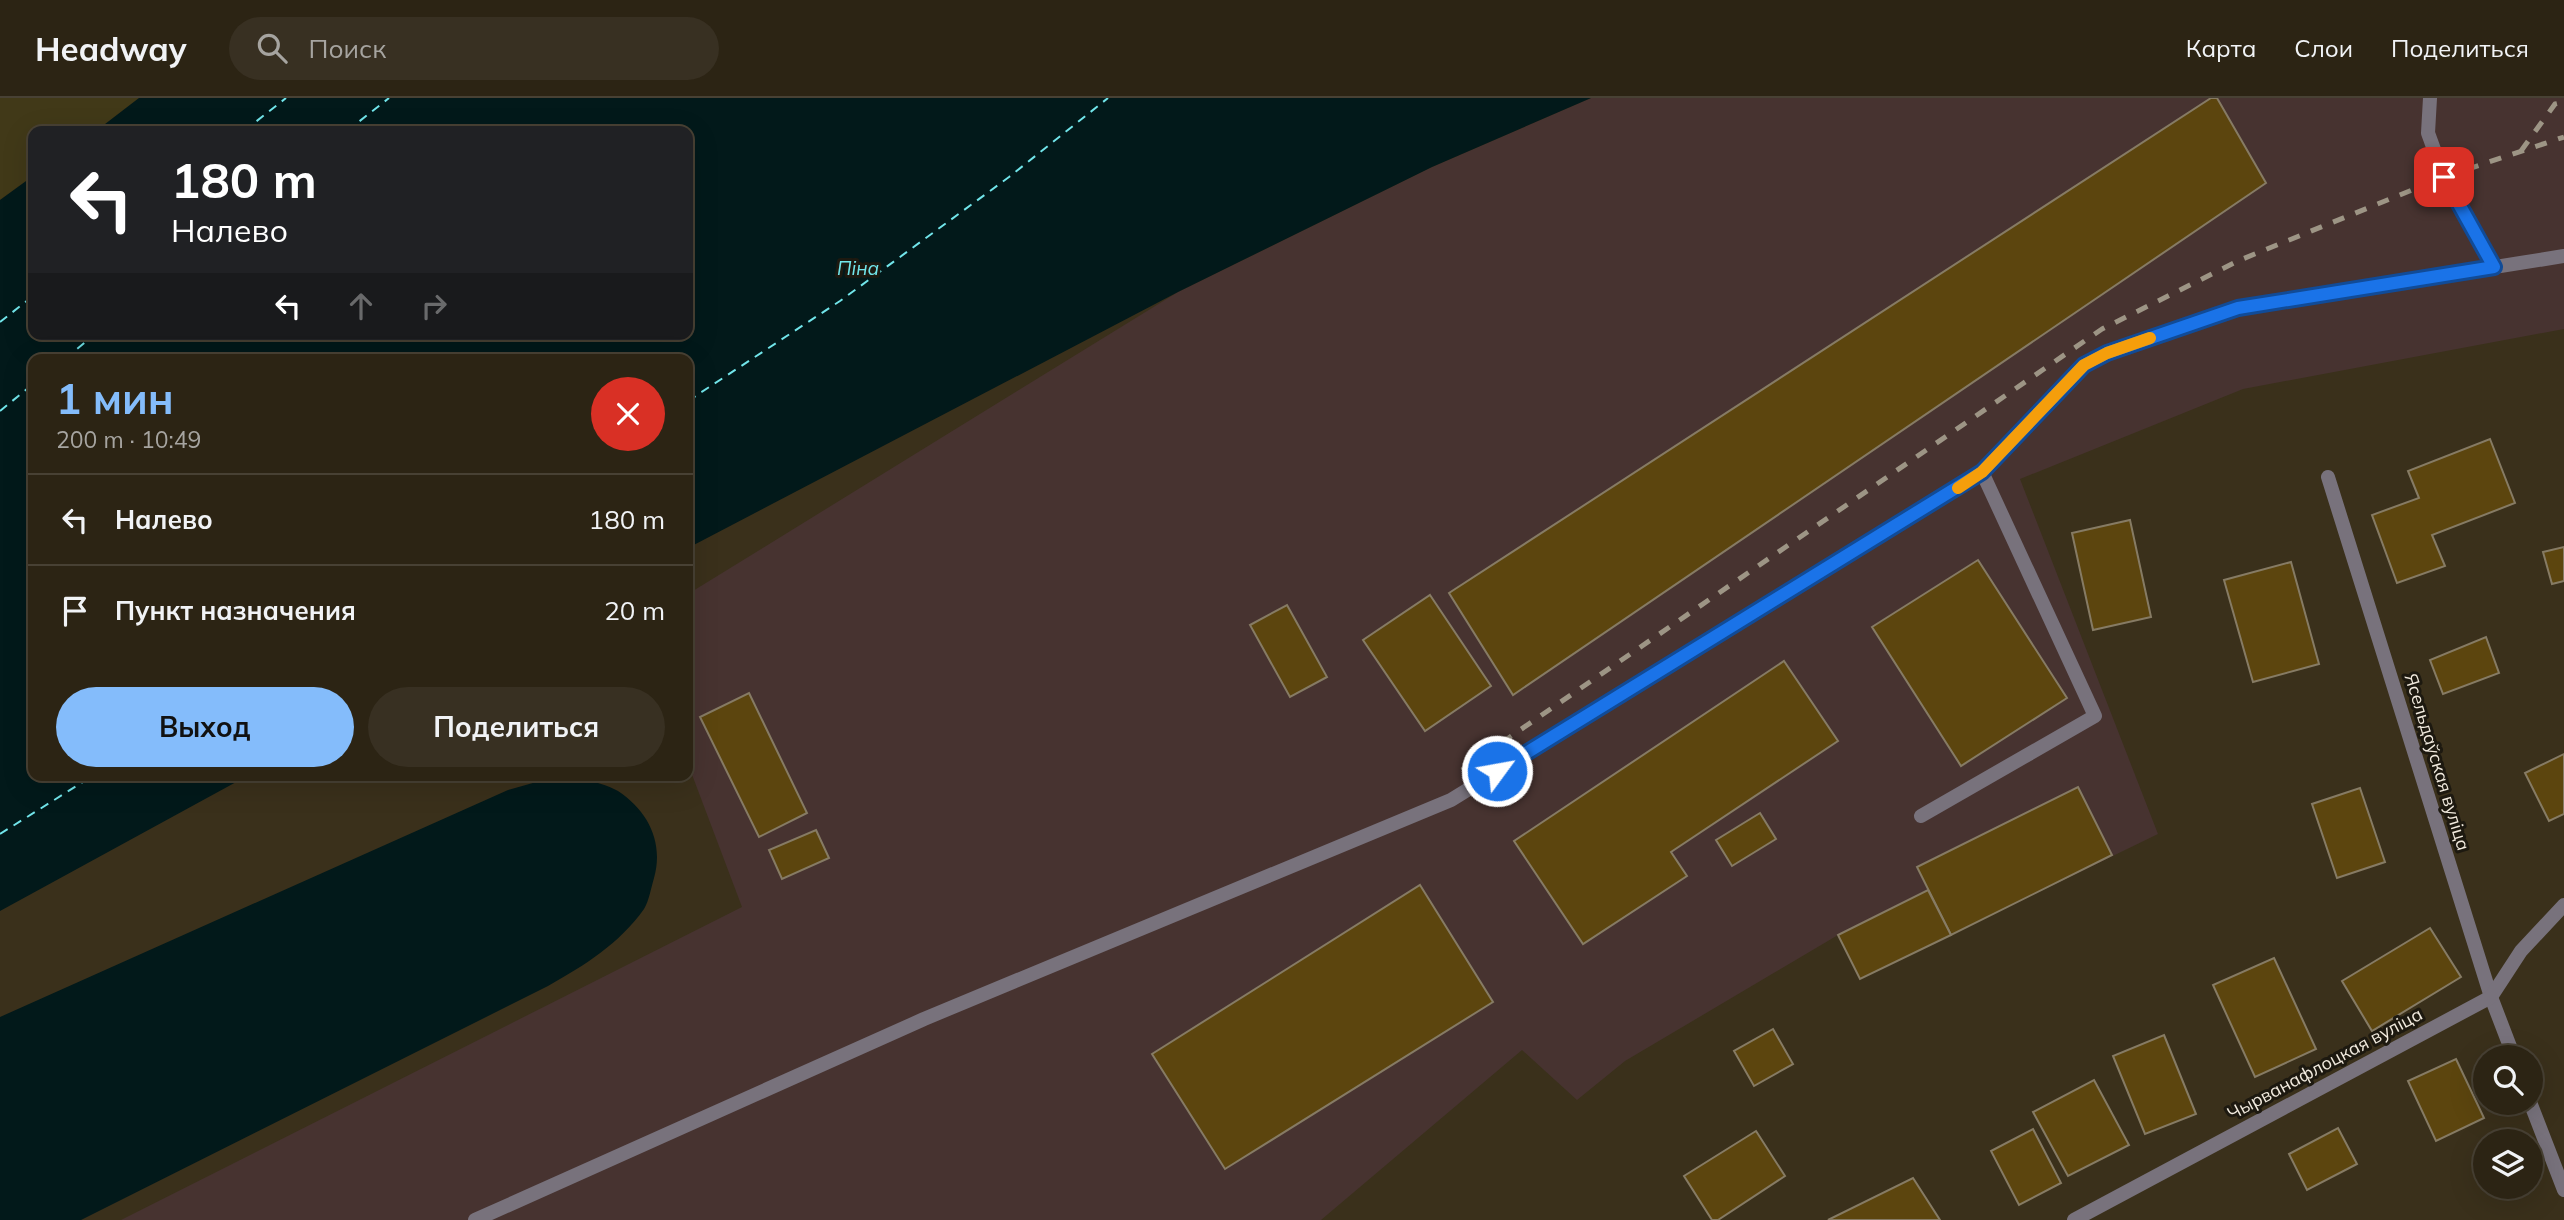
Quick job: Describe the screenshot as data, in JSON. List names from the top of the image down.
{
  "streets": {
    "street": ["Ясельдаўская вуліца", "Чырванафлоцкая вуліца"]
  },
  "crossings": [
    ["Ясельдаўская вуліца", "Чырванафлоцкая вуліца"]
  ],
  "water": ["Піна"],
  "page": {
    "header": "Headway",
    "search": "Поиск",
    "nav": ["Карта", "Слои", "Поделиться"],
    "turn": ["180 m", "Налево"],
    "heading": ["1 мин", "200 m · 10:49"],
    "list": [
      {
        "name": "Налево",
        "value": "180 m"
      },
      {
        "name": "Пункт назначения",
        "value": "20 m"
      }
    ],
    "buttons": ["Выход", "Поделиться"]
  }
}
